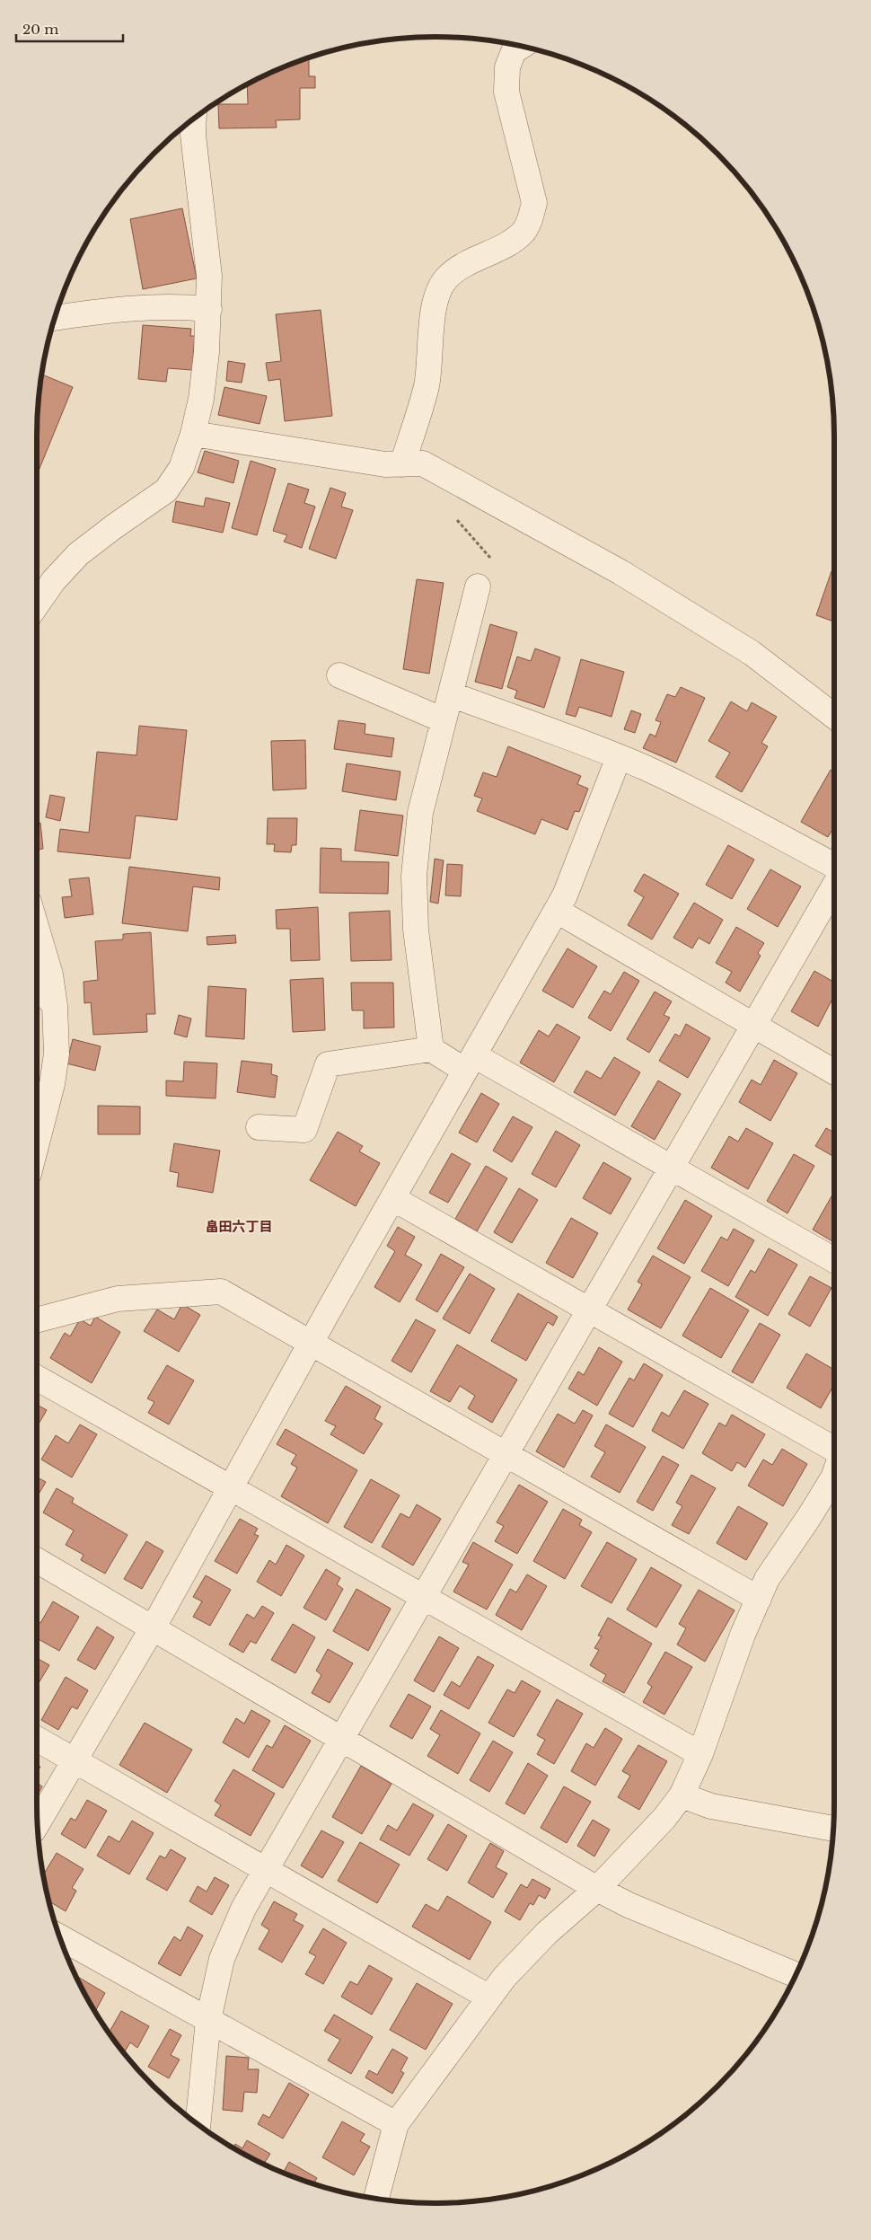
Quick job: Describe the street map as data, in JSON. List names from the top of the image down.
{
  "districts": ["畠田六丁目"],
  "scale_bar": "20 m"
}
